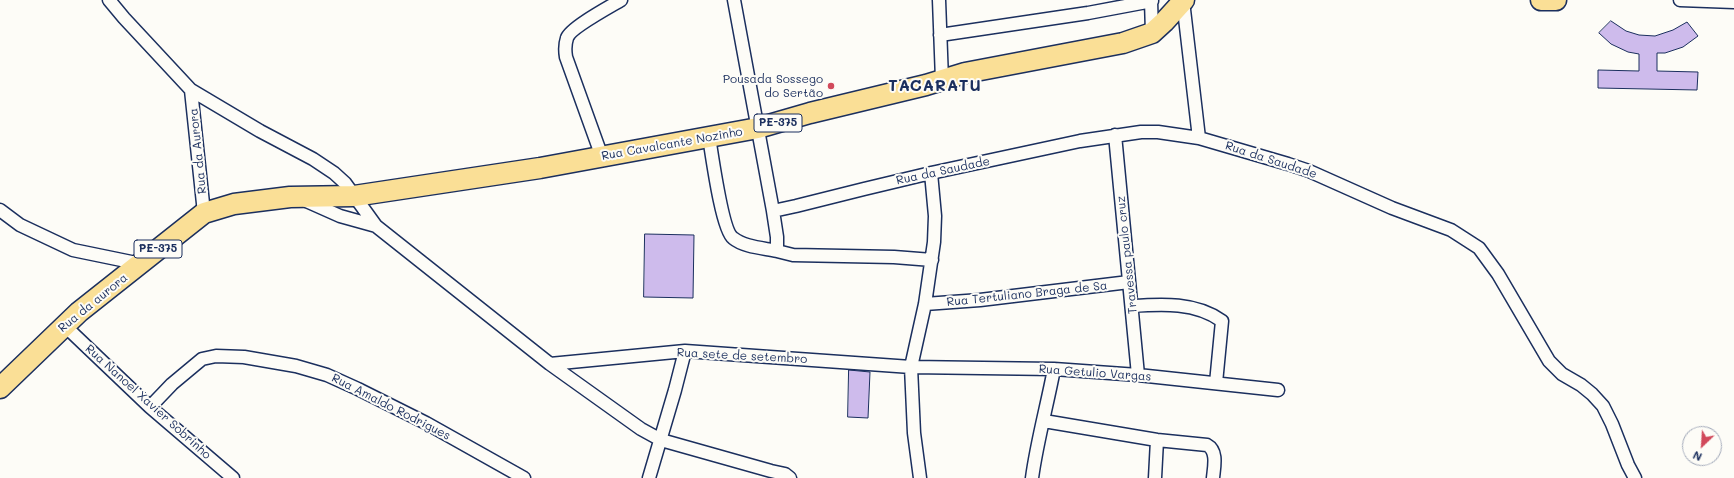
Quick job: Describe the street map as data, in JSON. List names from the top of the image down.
{
  "streets": {
    "main road": ["PE-375", "Rua Cavalcante Nozinho", "Rua da aurora"],
    "street": [
      "Rua da Aurora",
      "Rua da Saudade",
      "Travessa paulo cruz",
      "Rua Tertuliano Braga de Sa",
      "Rua sete de setembro",
      "Rua Getulio Vargas",
      "Rua Nanoel Xavier Sobrinho",
      "Rua Amaldo Rodrigues"
    ]
  },
  "crossings": [
    ["Rua Cavalcante Nozinho", "Rua da aurora"],
    ["Rua da Aurora", "Rua da aurora"],
    ["Rua da Saudade", "Travessa paulo cruz"],
    ["Travessa paulo cruz", "Rua Tertuliano Braga de Sa"],
    ["Travessa paulo cruz", "Rua Getulio Vargas"],
    ["Rua da aurora", "Rua Nanoel Xavier Sobrinho"],
    ["Rua sete de setembro", "Rua Getulio Vargas"],
    ["Rua Nanoel Xavier Sobrinho", "Rua Amaldo Rodrigues"]
  ],
  "districts": ["TACARATU"],
  "places": ["Pousada Sossego do Sertão"],
  "north": "bottom left"
}
